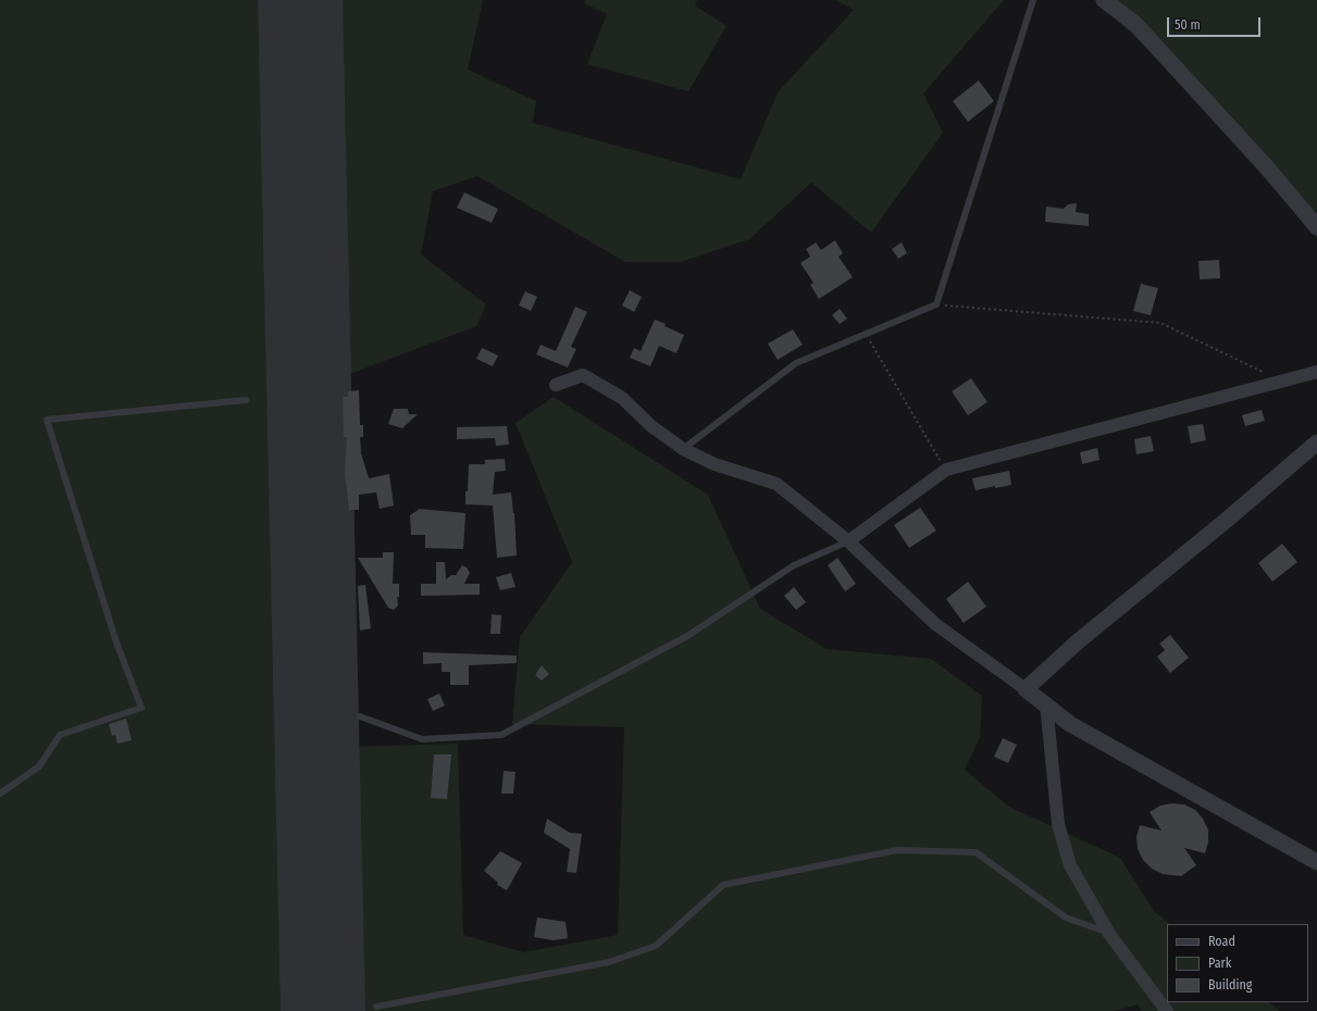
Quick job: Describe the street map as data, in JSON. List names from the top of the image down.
{
  "legend": ["Road", "Park", "Building"],
  "scale_bar": "50 m"
}
